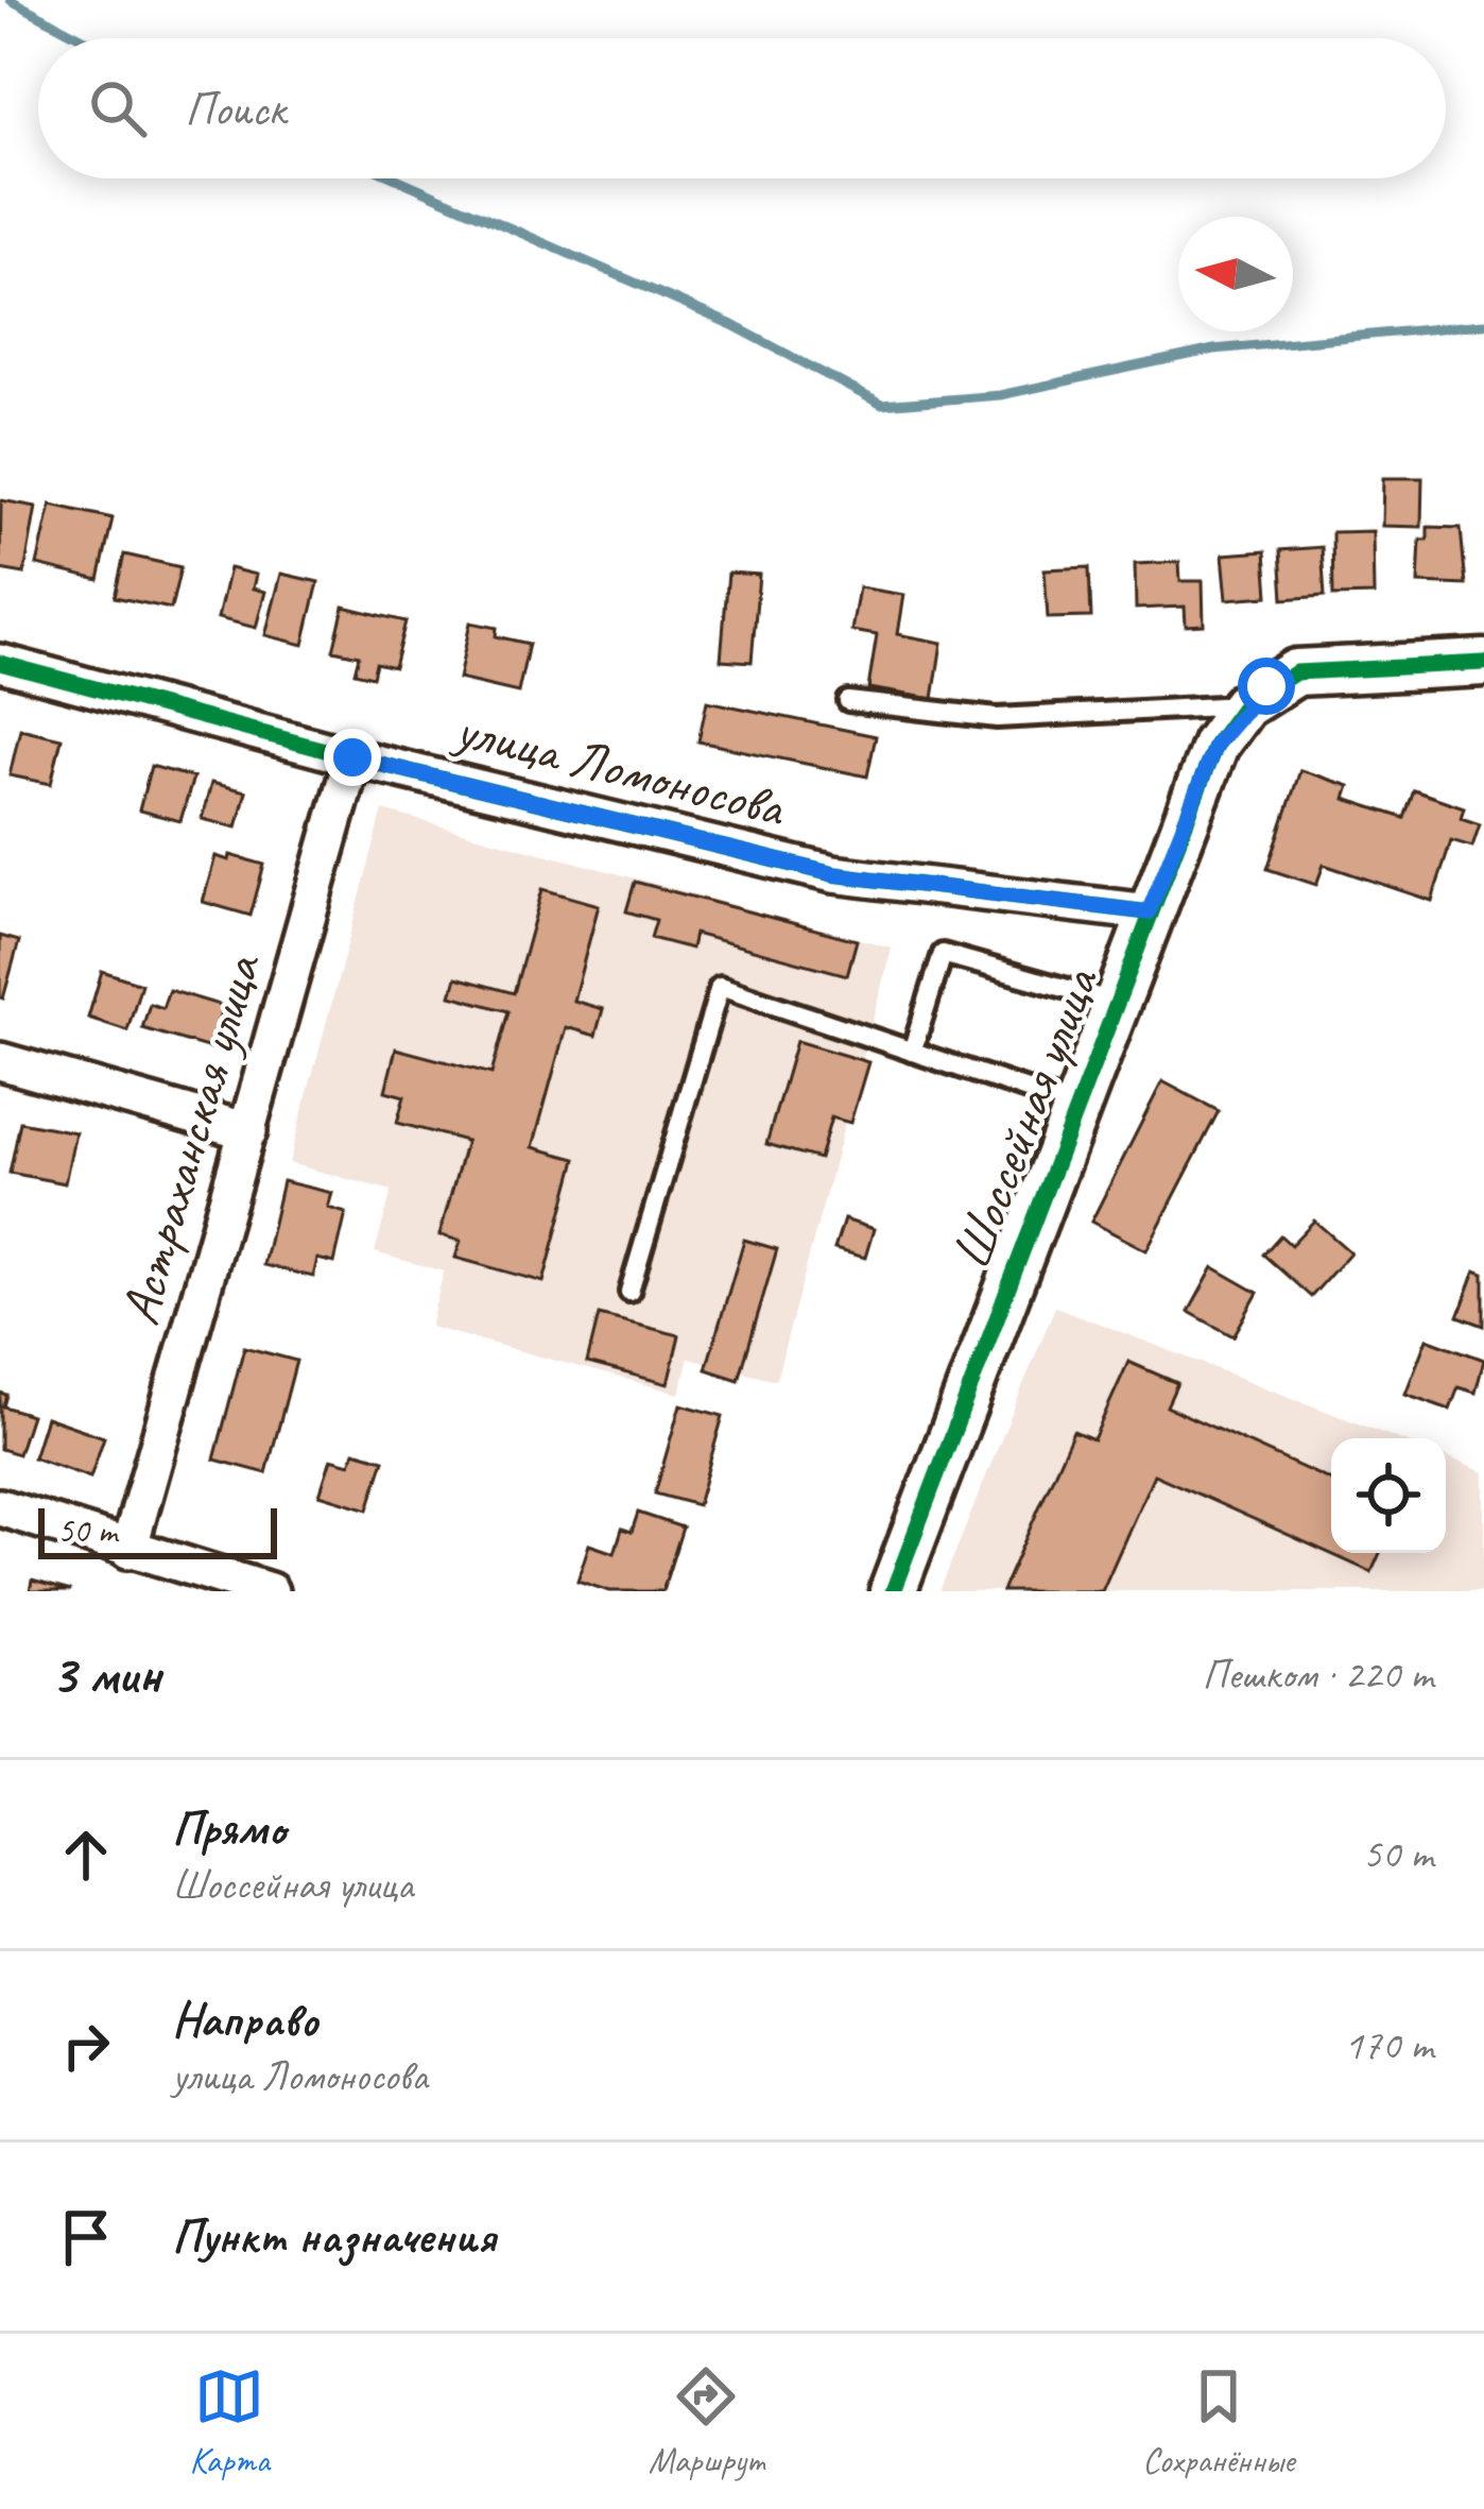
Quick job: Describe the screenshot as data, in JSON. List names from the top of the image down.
{
  "streets": {
    "street": ["улица Ломоносова", "Шоссейная улица", "Астраханская улица"]
  },
  "crossings": [
    ["улица Ломоносова", "Шоссейная улица"],
    ["улица Ломоносова", "Астраханская улица"]
  ],
  "scale_bar": "50 m",
  "north": "left",
  "page": {
    "search": "Поиск",
    "scale": "50 m",
    "heading": ["3 мин", "Пешком · 220 m"],
    "list": [
      ["Прямо", "Шоссейная улица", "50 m"],
      ["Направо", "улица Ломоносова", "170 m"],
      "Пункт назначения"
    ],
    "nav": ["Карта", "Маршрут", "Сохранённые"]
  }
}
